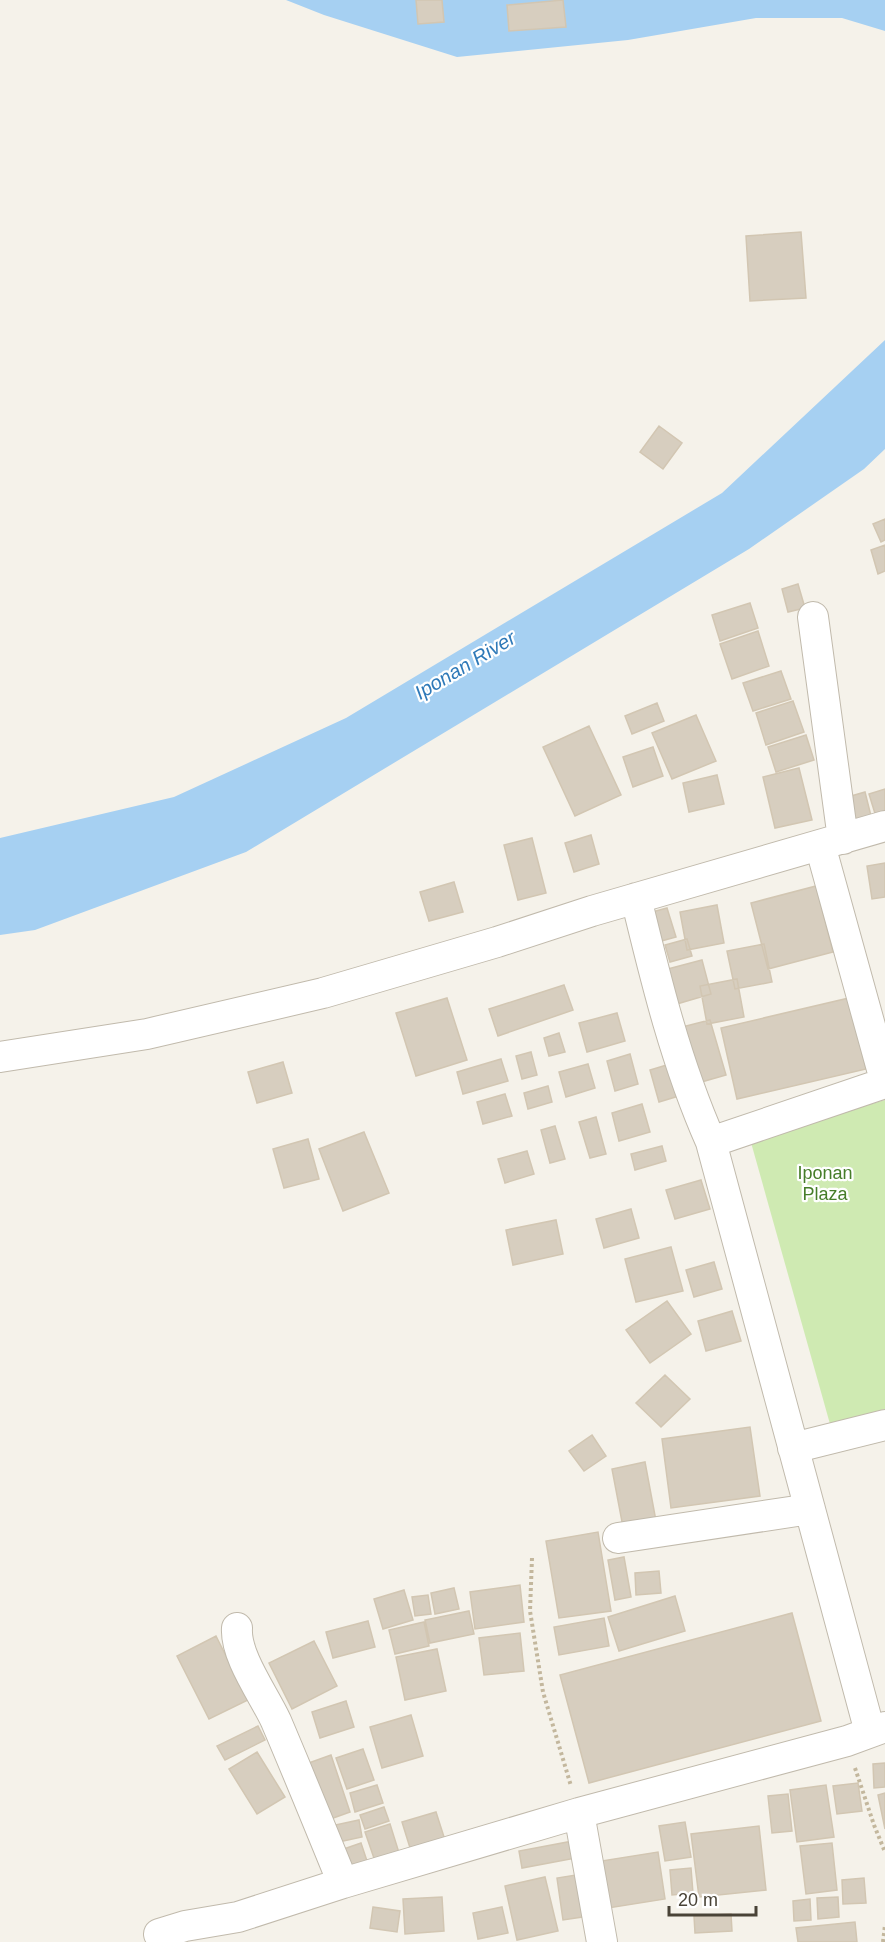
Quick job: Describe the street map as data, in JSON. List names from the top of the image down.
{
  "water": ["Iponan River"],
  "parks": ["Iponan Plaza"],
  "scale_bar": "20 m"
}
